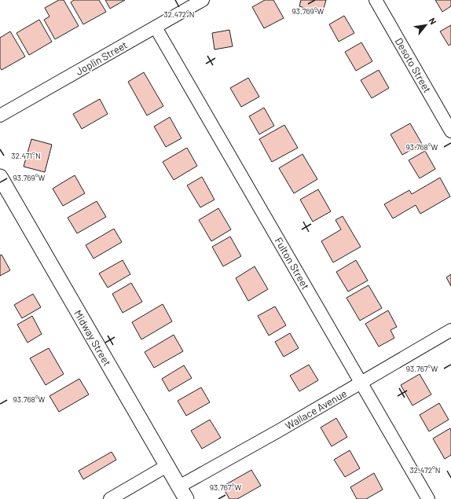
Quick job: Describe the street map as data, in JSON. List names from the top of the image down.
{
  "streets": {
    "street": [
      "Joplin Street",
      "Desoto Street",
      "Fulton Street",
      "Midway Street",
      "Wallace Avenue"
    ]
  },
  "crossings": [
    ["Joplin Street", "Fulton Street"],
    ["Fulton Street", "Wallace Avenue"],
    ["Midway Street", "Wallace Avenue"]
  ],
  "north": "top right",
  "coordinates": [
    "93.769°W",
    "32.472°N",
    "93.768°W",
    "32.471°N",
    "93.767°W"
  ]
}
